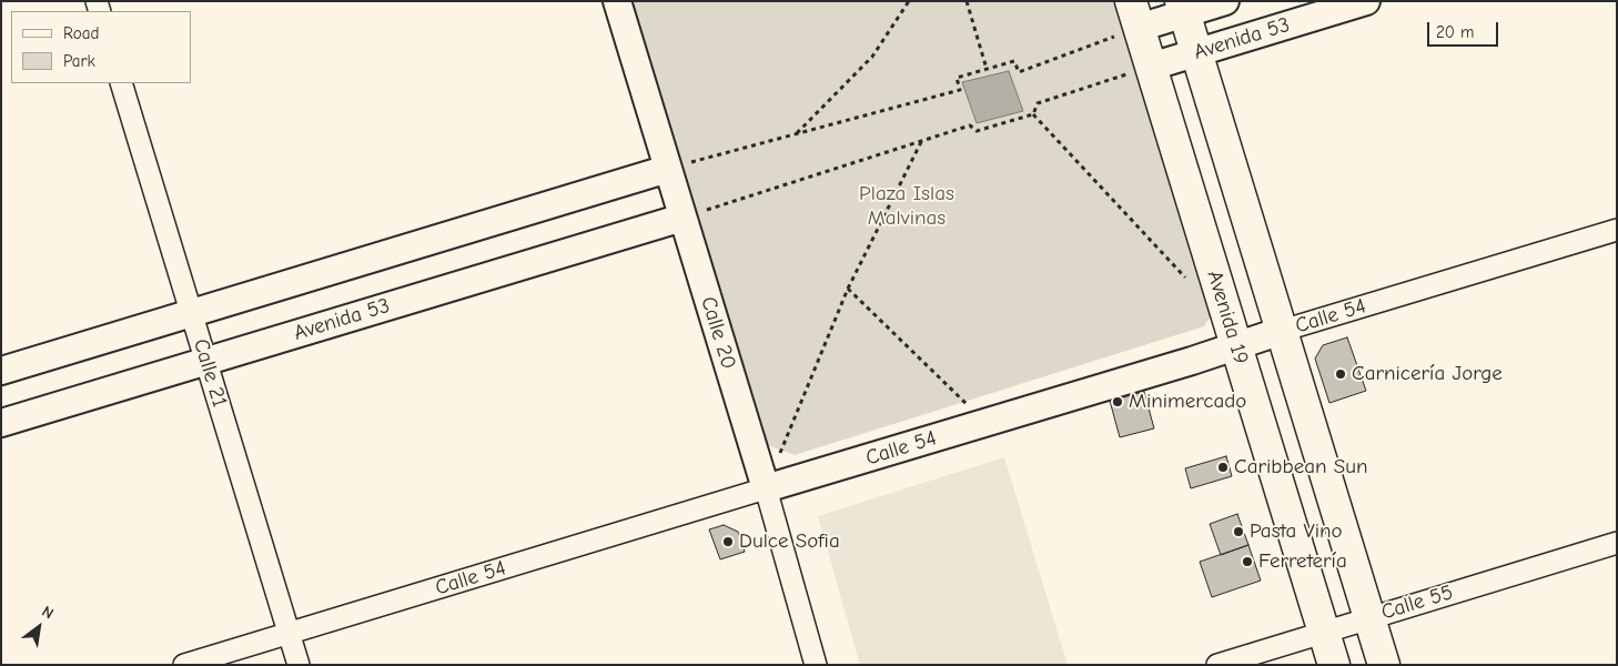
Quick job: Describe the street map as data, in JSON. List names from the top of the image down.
{
  "streets": {
    "main road": ["Avenida 19"],
    "street": [
      "Avenida 53",
      "Calle 54",
      "Calle 20",
      "Calle 21",
      "Calle 55"
    ]
  },
  "crossings": [
    ["Avenida 53", "Avenida 19"],
    ["Avenida 53", "Calle 20"],
    ["Avenida 53", "Calle 21"],
    ["Calle 54", "Avenida 19"],
    ["Calle 54", "Calle 20"],
    ["Calle 54", "Calle 21"],
    ["Avenida 19", "Calle 55"]
  ],
  "parks": ["Plaza Islas Malvinas"],
  "places": [
    "Carnicería Jorge",
    "Minimercado",
    "Caribbean Sun",
    "Pasta Vino",
    "Dulce Sofia",
    "Ferretería"
  ],
  "legend": ["Road", "Park"],
  "scale_bar": "20 m",
  "north": "top right"
}
